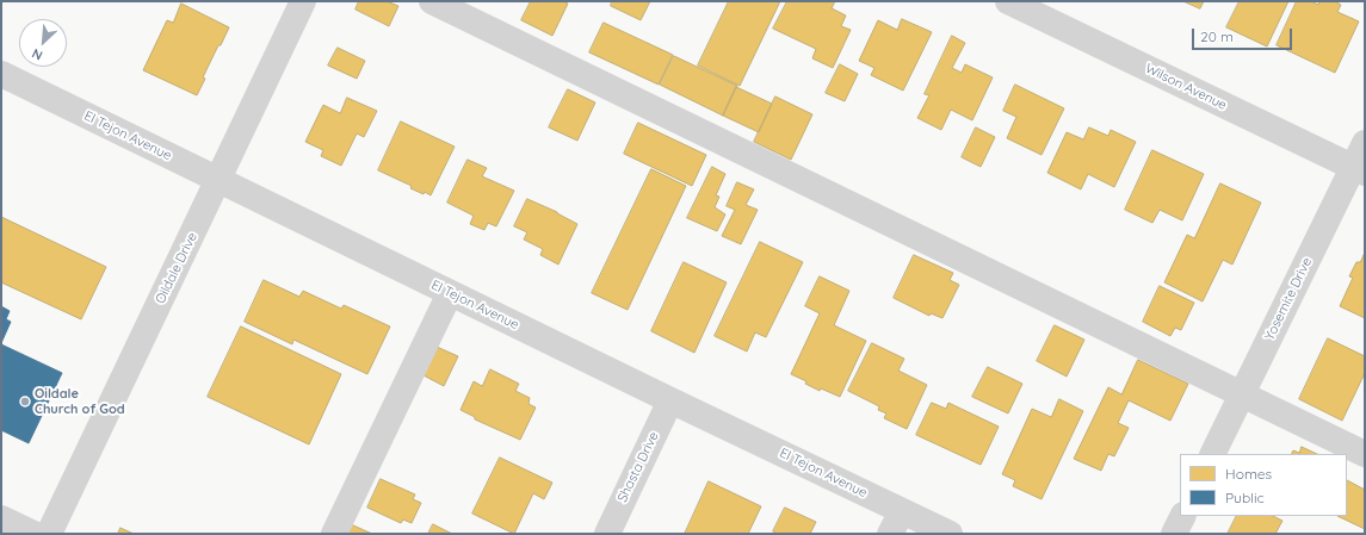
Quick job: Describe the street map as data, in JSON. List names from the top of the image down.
{
  "streets": {
    "street": [
      "Wilson Avenue",
      "El Tejon Avenue",
      "Oildale Drive",
      "Yosemite Drive",
      "Shasta Drive"
    ]
  },
  "crossings": [
    ["Wilson Avenue", "Yosemite Drive"],
    ["El Tejon Avenue", "Oildale Drive"],
    ["El Tejon Avenue", "Shasta Drive"]
  ],
  "places": ["Oildale Church of God"],
  "legend": ["Homes", "Public"],
  "scale_bar": "20 m",
  "north": "bottom left"
}
